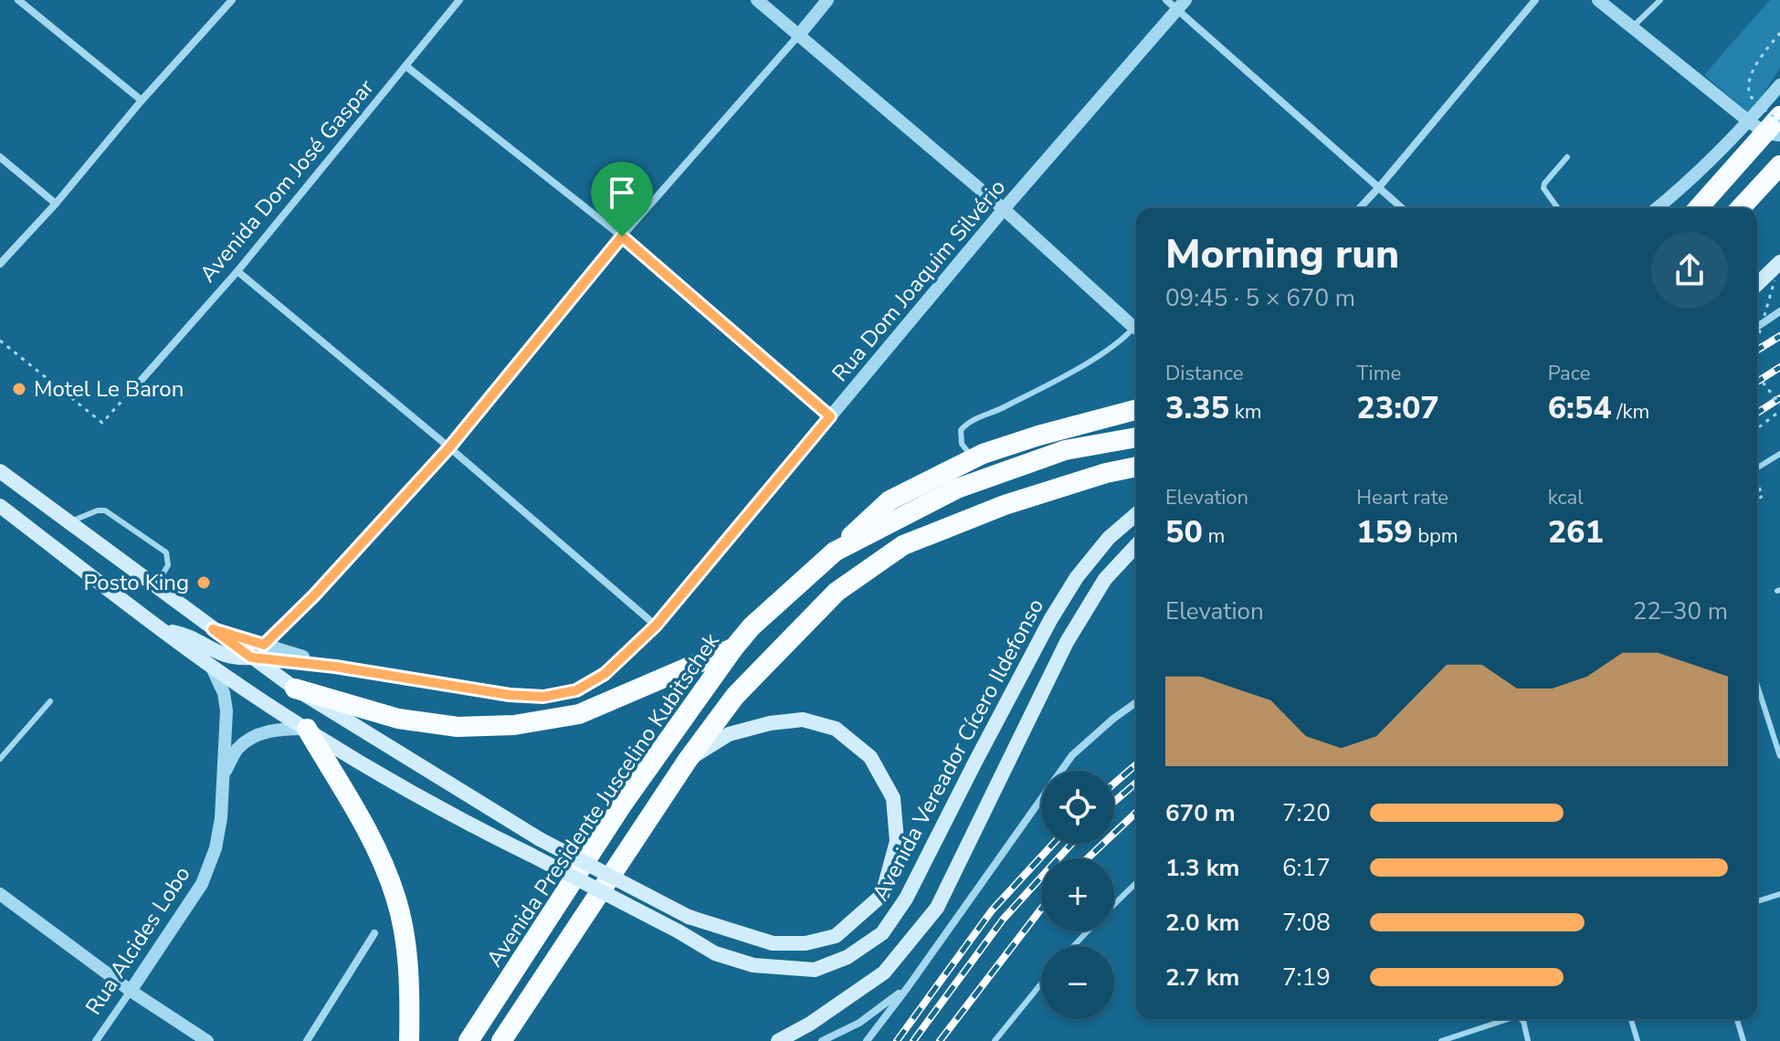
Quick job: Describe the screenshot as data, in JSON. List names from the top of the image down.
{
  "streets": {
    "highway": ["Avenida Presidente Juscelino Kubitschek"],
    "main road": ["Avenida Vereador Cícero Ildefonso"],
    "street": ["Avenida Dom José Gaspar", "Rua Dom Joaquim Silvério", "Rua Alcides Lobo"]
  },
  "crossings": [
    ["Rua Dom Joaquim Silvério", "Avenida Vereador Cícero Ildefonso"],
    ["Avenida Vereador Cícero Ildefonso", "Rua Alcides Lobo"]
  ],
  "places": ["Motel Le Baron", "Posto King"],
  "page": {
    "heading": ["Morning run", "09:45 · 5 × 670 m"],
    "stats": [
      ["Distance", "3.35 km"],
      ["Time", "23:07"],
      ["Pace", "6:54 /km"],
      ["Elevation", "50 m"],
      ["Heart rate", "159 bpm"],
      ["kcal", "261"]
    ],
    "chart": ["Elevation", "22–30 m"],
    "map_buttons": ["+", "−"],
    "list": [
      {
        "name": "670 m",
        "note": "7:20"
      },
      {
        "name": "1.3 km",
        "note": "6:17"
      },
      {
        "name": "2.0 km",
        "note": "7:08"
      },
      {
        "name": "2.7 km",
        "note": "7:19"
      }
    ]
  }
}
